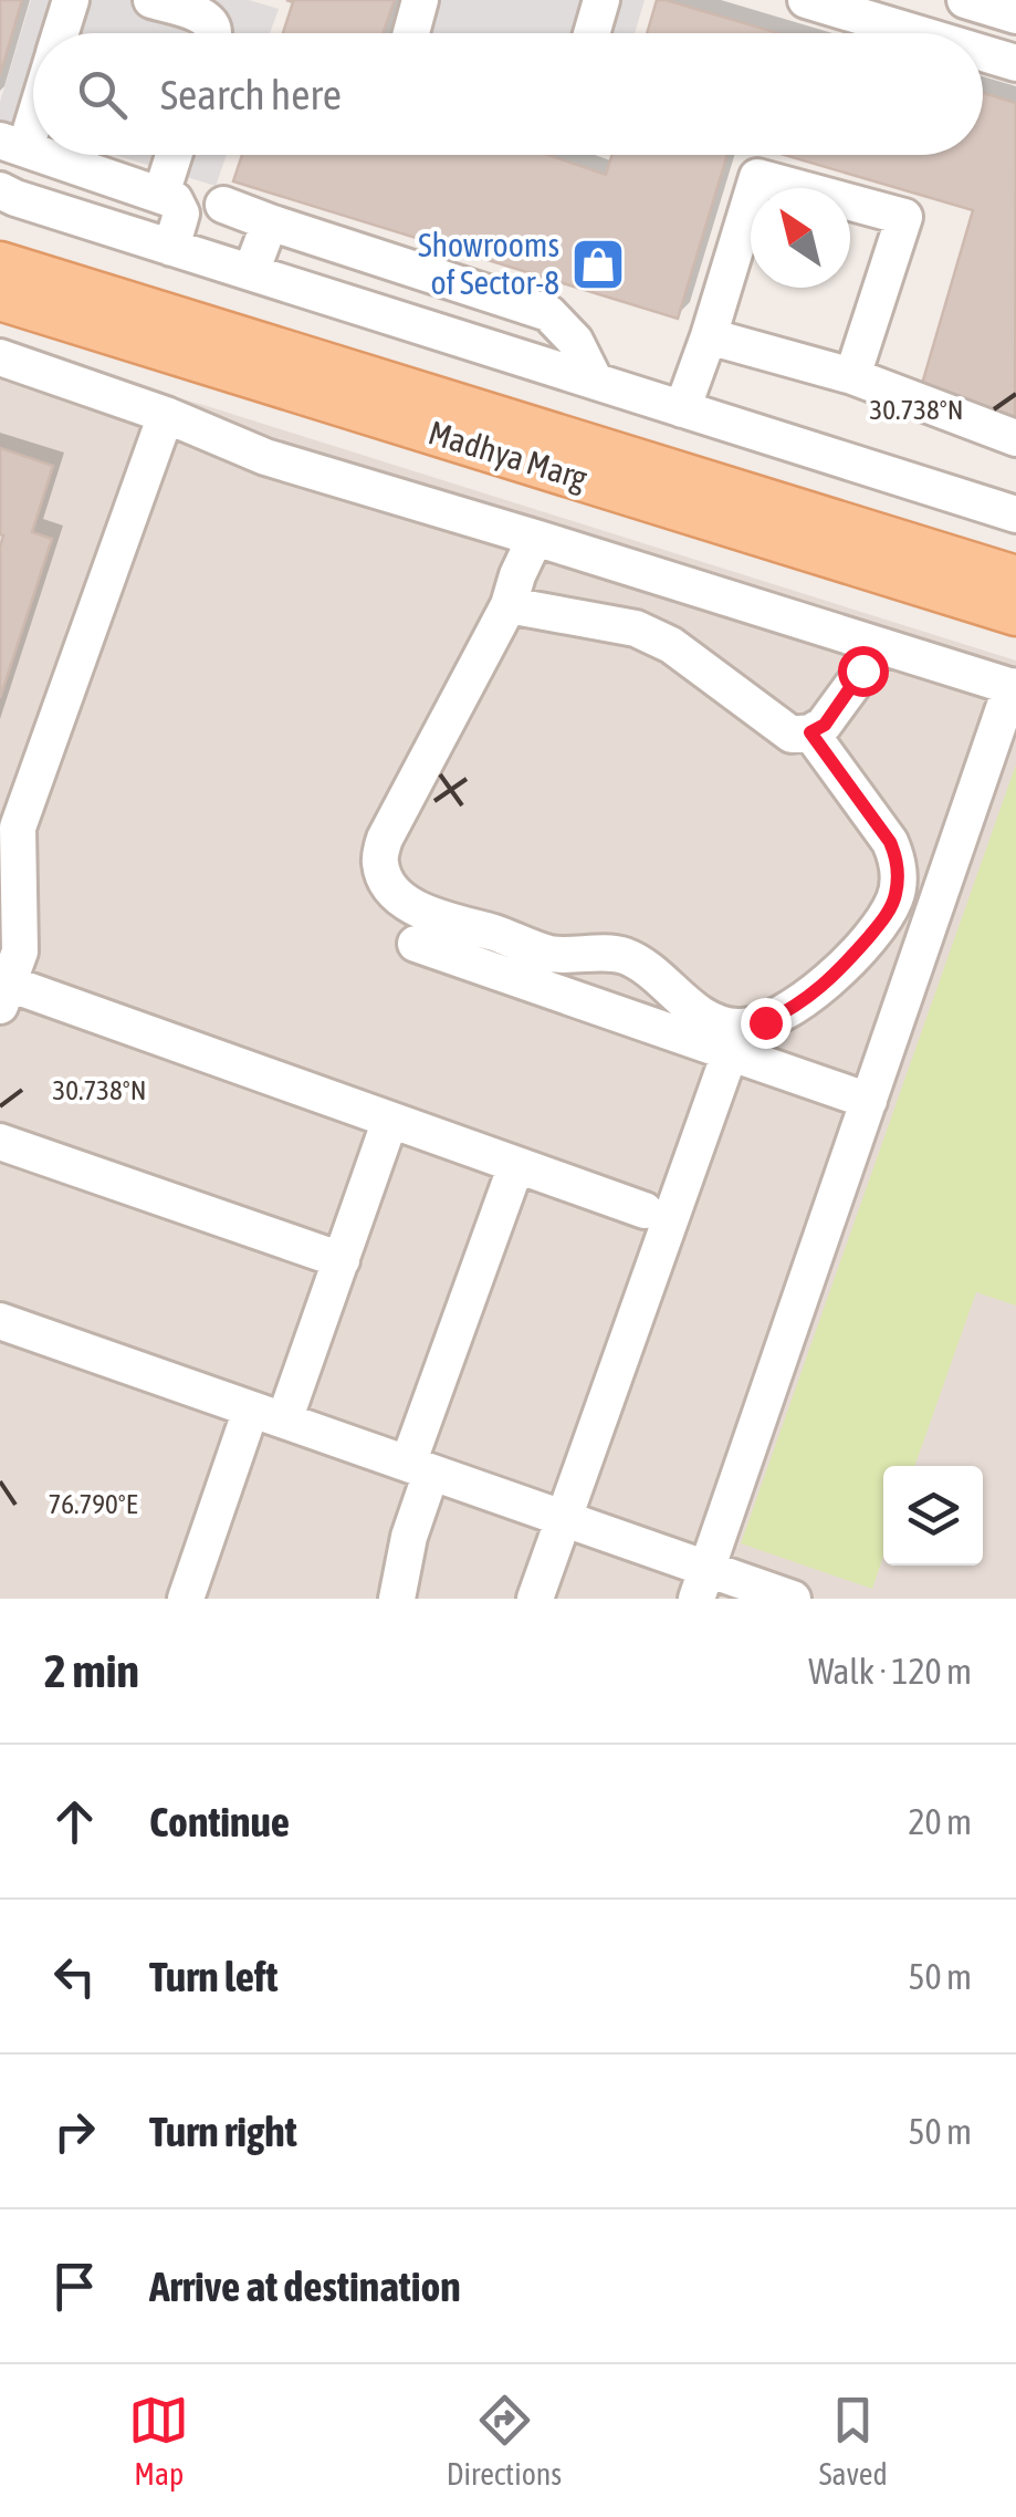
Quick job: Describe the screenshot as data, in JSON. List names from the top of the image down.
{
  "streets": {
    "main road": ["Madhya Marg"]
  },
  "places": {
    "shop": ["Showrooms of Sector-8"]
  },
  "north": "top left",
  "page": {
    "search": "Search here",
    "heading": ["2 min", "Walk · 120 m"],
    "list": [
      ["Continue", "20 m"],
      ["Turn left", "50 m"],
      ["Turn right", "50 m"],
      "Arrive at destination"
    ],
    "nav": ["Map", "Directions", "Saved"]
  },
  "coordinates": ["30.738°N", "76.790°E"]
}
